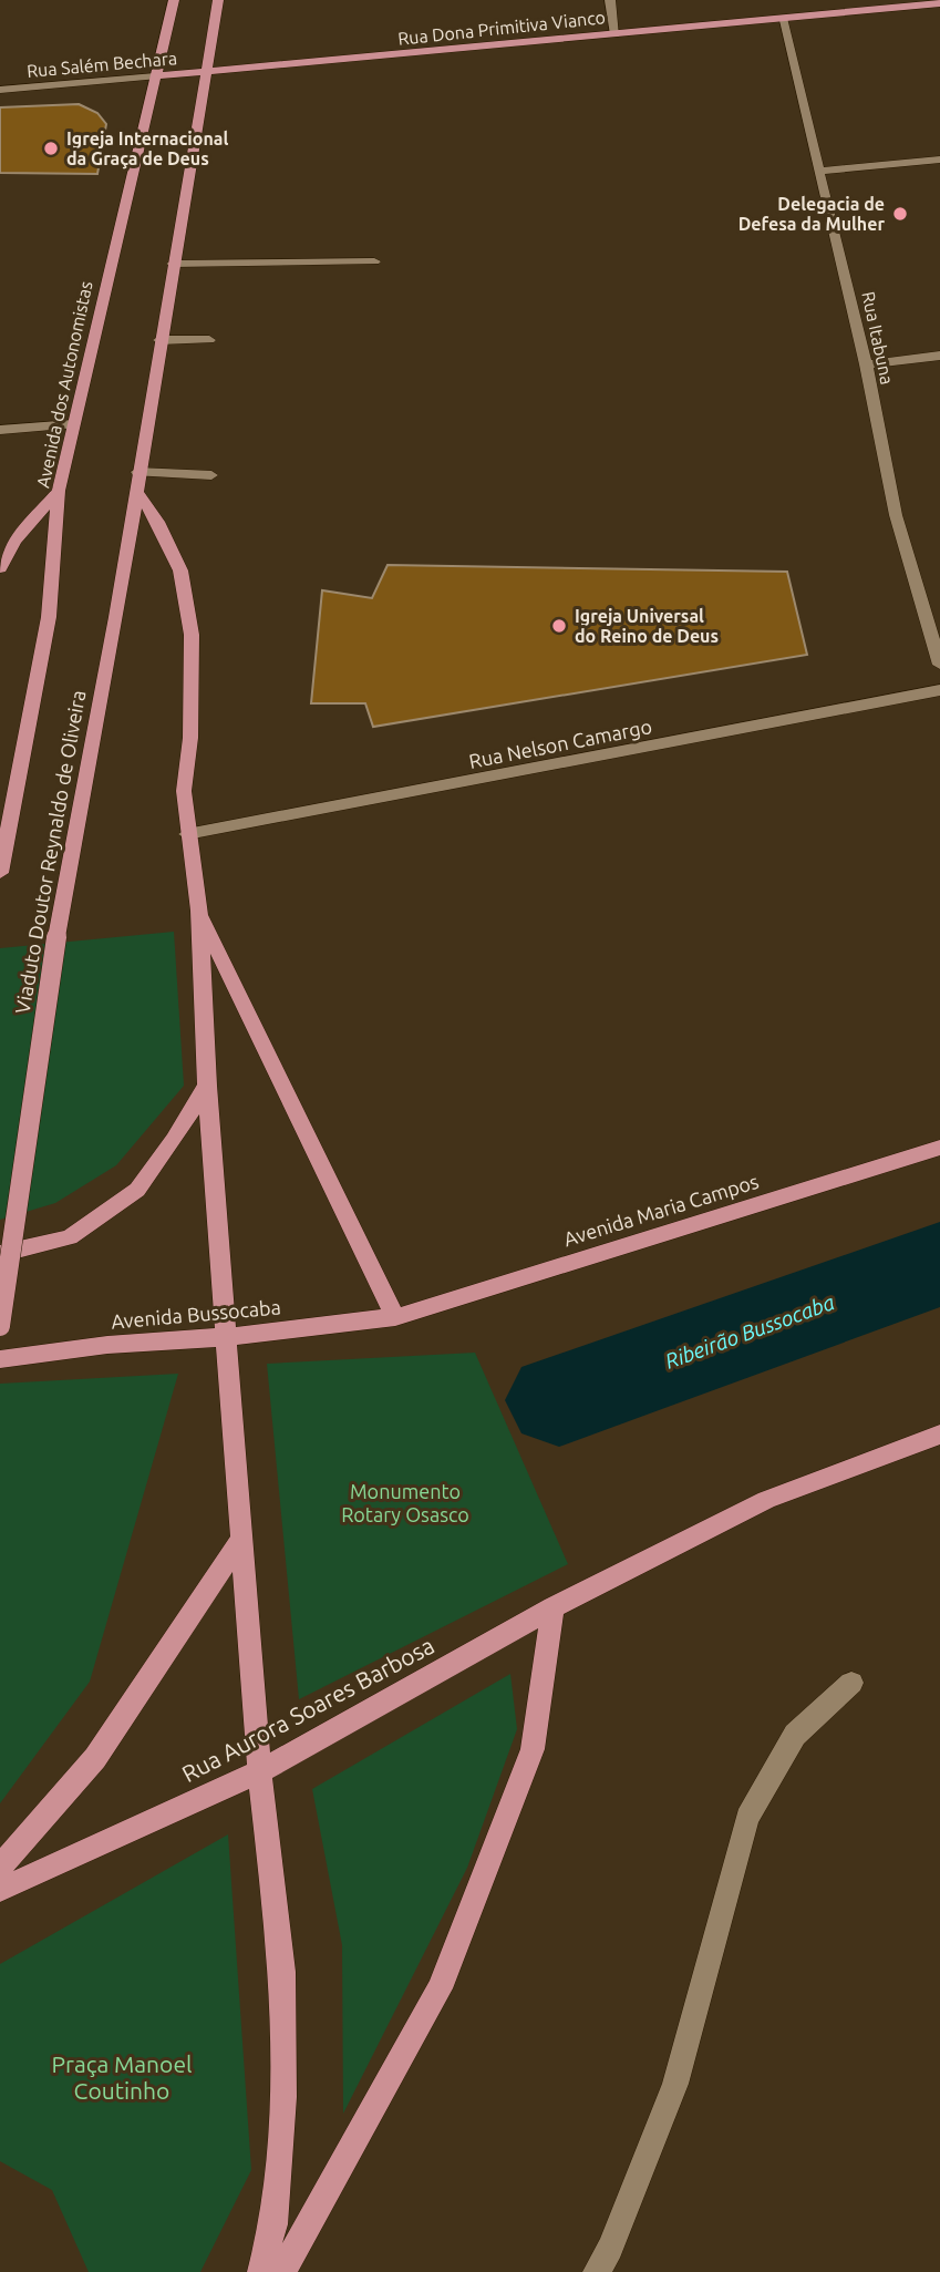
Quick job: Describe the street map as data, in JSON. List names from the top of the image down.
{
  "streets": {
    "main road": [
      "Rua Dona Primitiva Vianco",
      "Rua Salém Bechara",
      "Avenida dos Autonomistas",
      "Viaduto Doutor Reynaldo de Oliveira",
      "Avenida Maria Campos",
      "Avenida Bussocaba",
      "Rua Aurora Soares Barbosa"
    ],
    "street": ["Rua Itabuna", "Rua Nelson Camargo"]
  },
  "crossings": [
    ["Rua Dona Primitiva Vianco", "Rua Salém Bechara"],
    ["Rua Dona Primitiva Vianco", "Rua Itabuna"],
    ["Rua Salém Bechara", "Avenida dos Autonomistas"],
    ["Avenida Maria Campos", "Avenida Bussocaba"]
  ],
  "water": ["Ribeirão Bussocaba"],
  "parks": ["Monumento Rotary Osasco", "Praça Manoel Coutinho"],
  "places": ["Igreja Internacional da Graça de Deus", "Delegacia de Defesa da Mulher", "Igreja Universal do Reino de Deus"]
}
